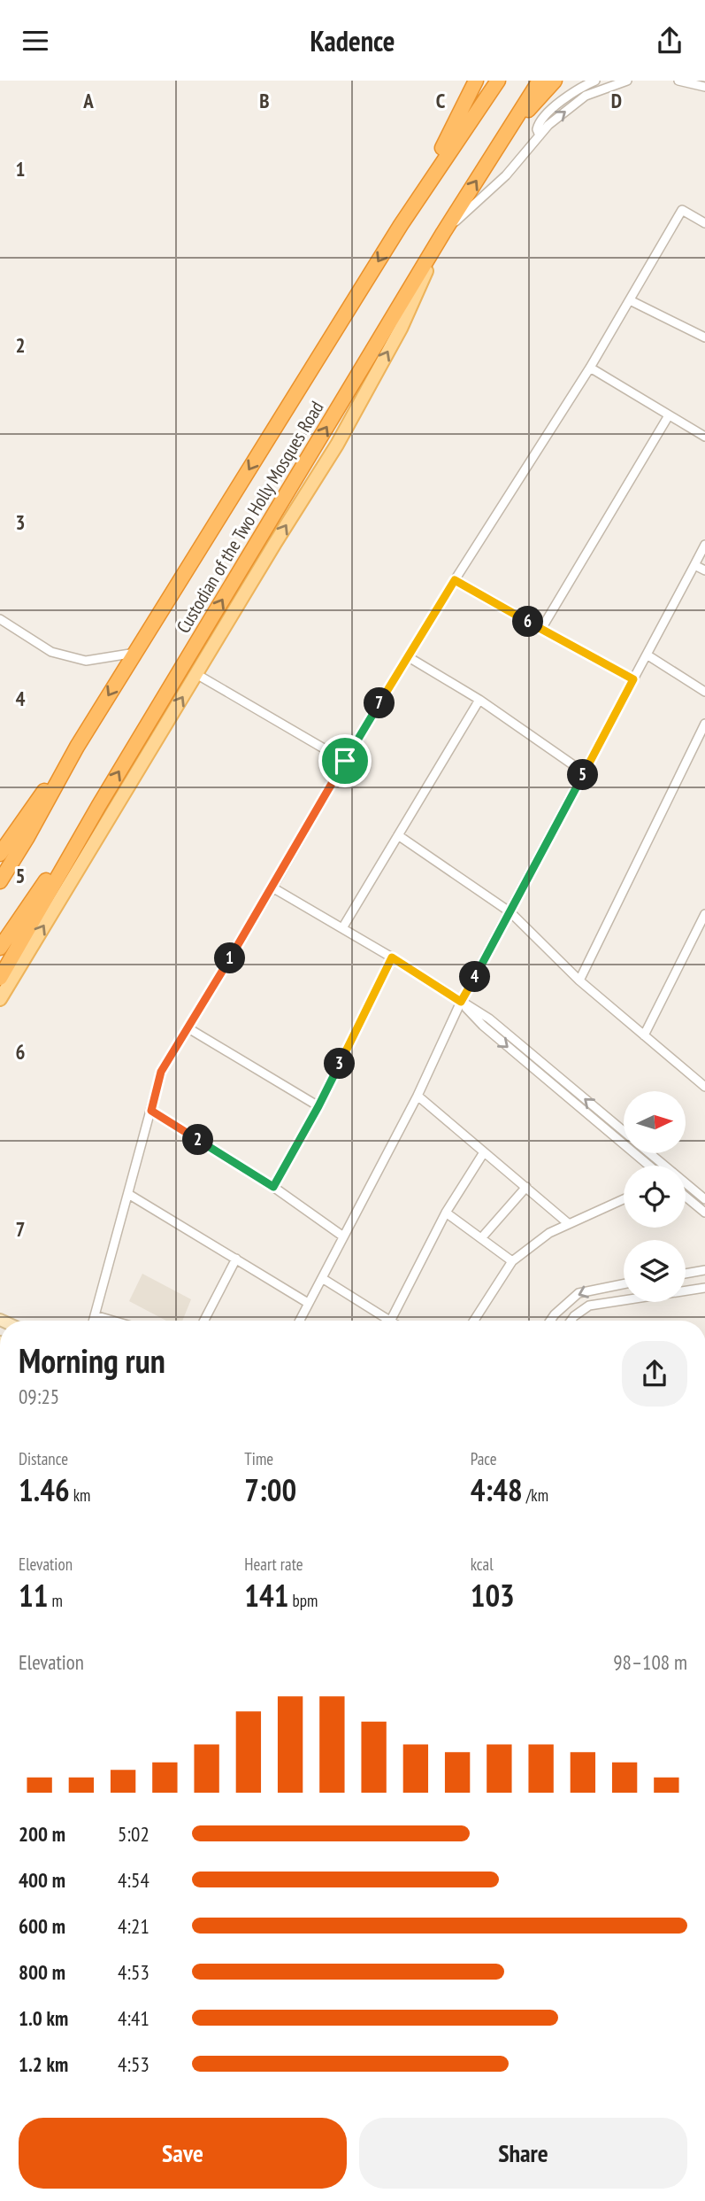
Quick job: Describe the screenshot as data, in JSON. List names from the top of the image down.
{
  "streets": {
    "highway": ["Custodian of the Two Holly Mosques Road"]
  },
  "north": "right",
  "page": {
    "header": "Kadence",
    "pins": [
      "6",
      "7",
      "5",
      "1",
      "4",
      "3",
      "2"
    ],
    "heading": ["Morning run", "09:25"],
    "stats": [
      ["Distance", "1.46 km"],
      ["Time", "7:00"],
      ["Pace", "4:48 /km"],
      ["Elevation", "11 m"],
      ["Heart rate", "141 bpm"],
      ["kcal", "103"]
    ],
    "chart": ["Elevation", "98–108 m"],
    "list": [
      {
        "name": "200 m",
        "note": "5:02"
      },
      {
        "name": "400 m",
        "note": "4:54"
      },
      {
        "name": "600 m",
        "note": "4:21"
      },
      {
        "name": "800 m",
        "note": "4:53"
      },
      {
        "name": "1.0 km",
        "note": "4:41"
      },
      {
        "name": "1.2 km",
        "note": "4:53"
      }
    ],
    "buttons": ["Save", "Share"]
  },
  "grid": {
    "columns": [
      "A",
      "B",
      "C",
      "D"
    ],
    "rows": [
      "1",
      "2",
      "3",
      "4",
      "5",
      "6",
      "7"
    ]
  }
}
